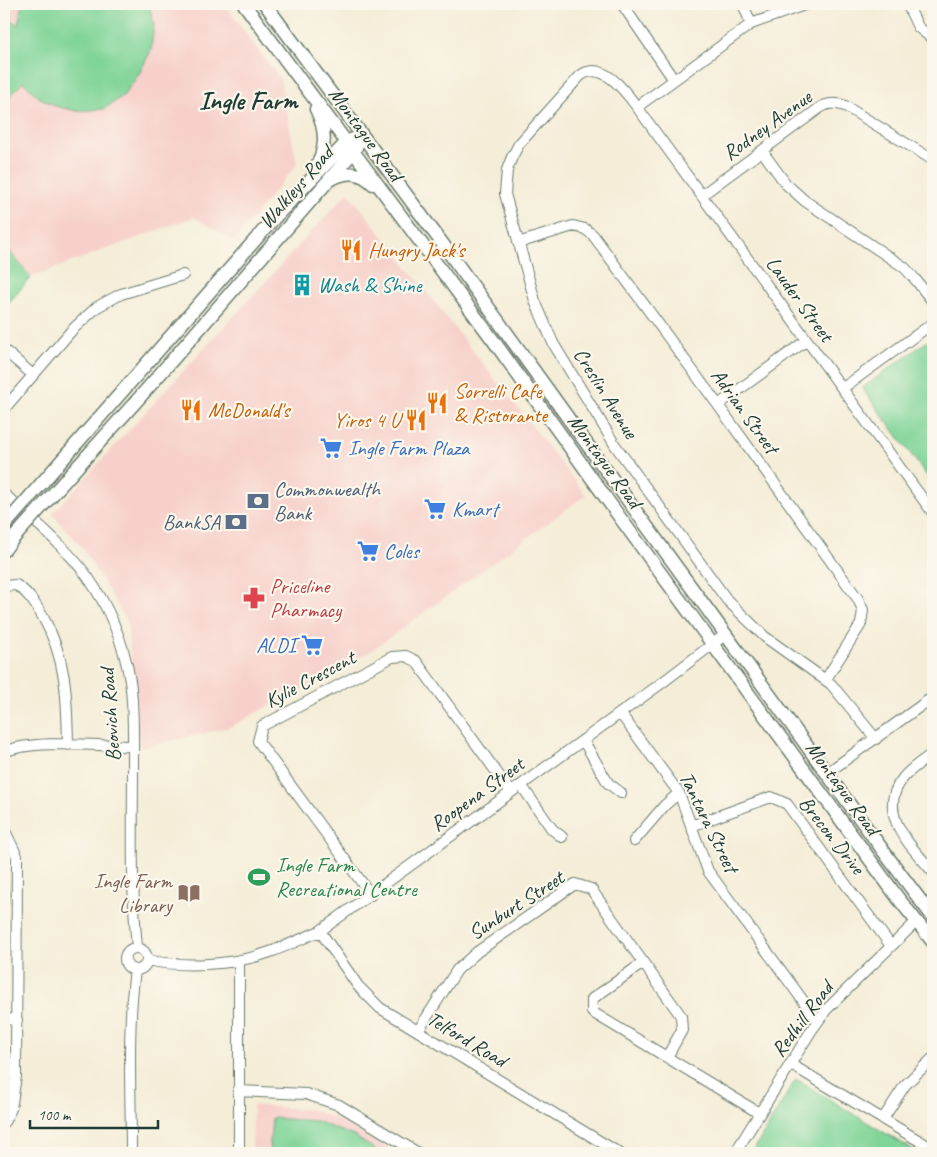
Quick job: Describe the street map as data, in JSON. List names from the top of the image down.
{
  "streets": {
    "main road": ["Montague Road", "Walkleys Road"],
    "street": [
      "Rodney Avenue",
      "Lauder Street",
      "Creslin Avenue",
      "Adrian Street",
      "Kylie Crescent",
      "Beovich Road",
      "Roopena Street",
      "Tantara Street",
      "Brecon Drive",
      "Sunburt Street",
      "Redhill Road",
      "Telford Road"
    ]
  },
  "crossings": [
    ["Rodney Avenue", "Lauder Street"],
    ["Montague Road", "Walkleys Road"],
    ["Montague Road", "Roopena Street"],
    ["Montague Road", "Redhill Road"],
    ["Lauder Street", "Creslin Avenue"],
    ["Creslin Avenue", "Adrian Street"],
    ["Kylie Crescent", "Roopena Street"],
    ["Beovich Road", "Roopena Street"],
    ["Roopena Street", "Tantara Street"],
    ["Roopena Street", "Telford Road"],
    ["Tantara Street", "Brecon Drive"],
    ["Tantara Street", "Redhill Road"],
    ["Brecon Drive", "Redhill Road"],
    ["Sunburt Street", "Telford Road"]
  ],
  "districts": ["Ingle Farm"],
  "places": {
    "restaurant": [
      "Hungry Jack's",
      "Sorrelli Cafe & Ristorante",
      "McDonald's",
      "Yiros 4 U"
    ],
    "building": ["Wash & Shine"],
    "supermarket": [
      "Ingle Farm Plaza",
      "Kmart",
      "Coles",
      "ALDI"
    ],
    "bank": ["Commonwealth Bank", "BankSA"],
    "pharmacy": ["Priceline Pharmacy"],
    "sports": ["Ingle Farm Recreational Centre"],
    "library": ["Ingle Farm Library"]
  },
  "scale_bar": "100 m"
}
